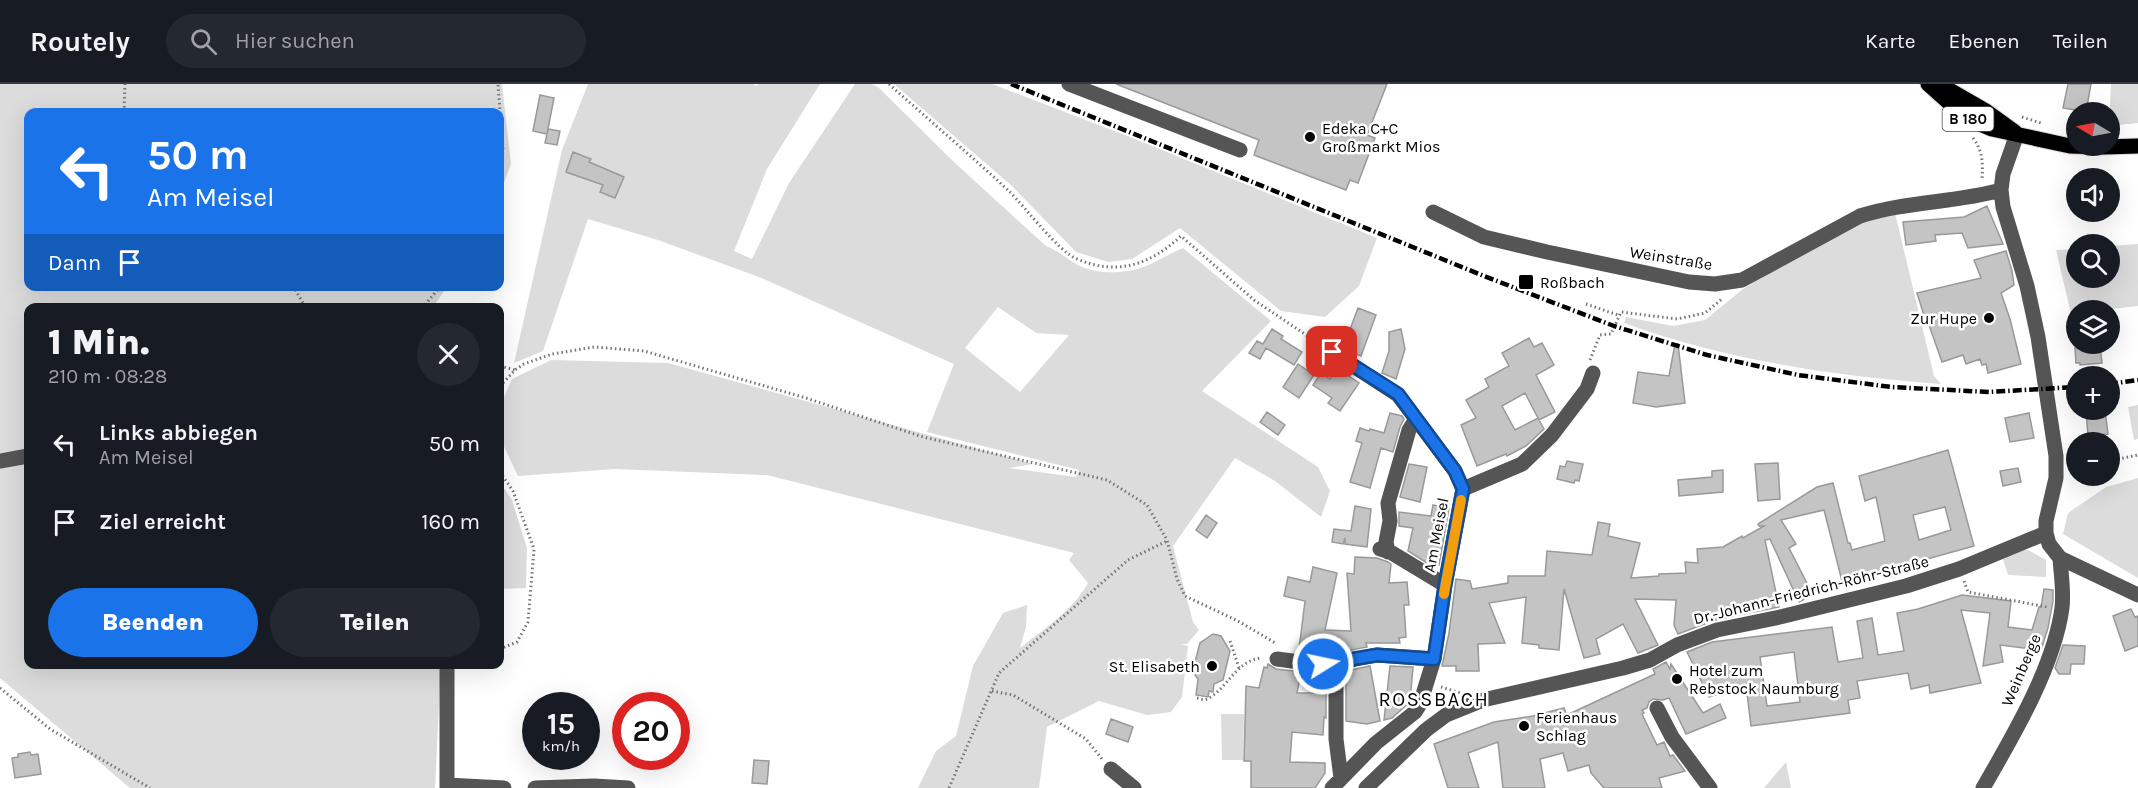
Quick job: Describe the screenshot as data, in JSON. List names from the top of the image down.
{
  "streets": {
    "main road": ["B 180"],
    "street": [
      "Weinstraße",
      "Am Meisel",
      "Dr.-Johann-Friedrich-Röhr-Straße",
      "Weinberge"
    ]
  },
  "districts": ["ROSSBACH"],
  "places": {
    "other": [
      "Edeka C+C Großmarkt Mios",
      "Zur Hupe",
      "St. Elisabeth",
      "Hotel zum Rebstock Naumburg",
      "Ferienhaus Schlag"
    ],
    "transit": ["Roßbach"]
  },
  "north": "left",
  "page": {
    "header": "Routely",
    "search": "Hier suchen",
    "nav": ["Karte", "Ebenen", "Teilen"],
    "map_buttons": ["+", "−"],
    "turn": ["50 m", "Am Meisel"],
    "then": "Dann",
    "heading": ["1 Min.", "210 m · 08:28"],
    "list": [
      {
        "name": "Links abbiegen",
        "note": "Am Meisel",
        "value": "50 m"
      },
      {
        "name": "Ziel erreicht",
        "value": "160 m"
      }
    ],
    "buttons": ["Beenden", "Teilen"],
    "speed": "15 km/h",
    "limit": "20"
  }
}
